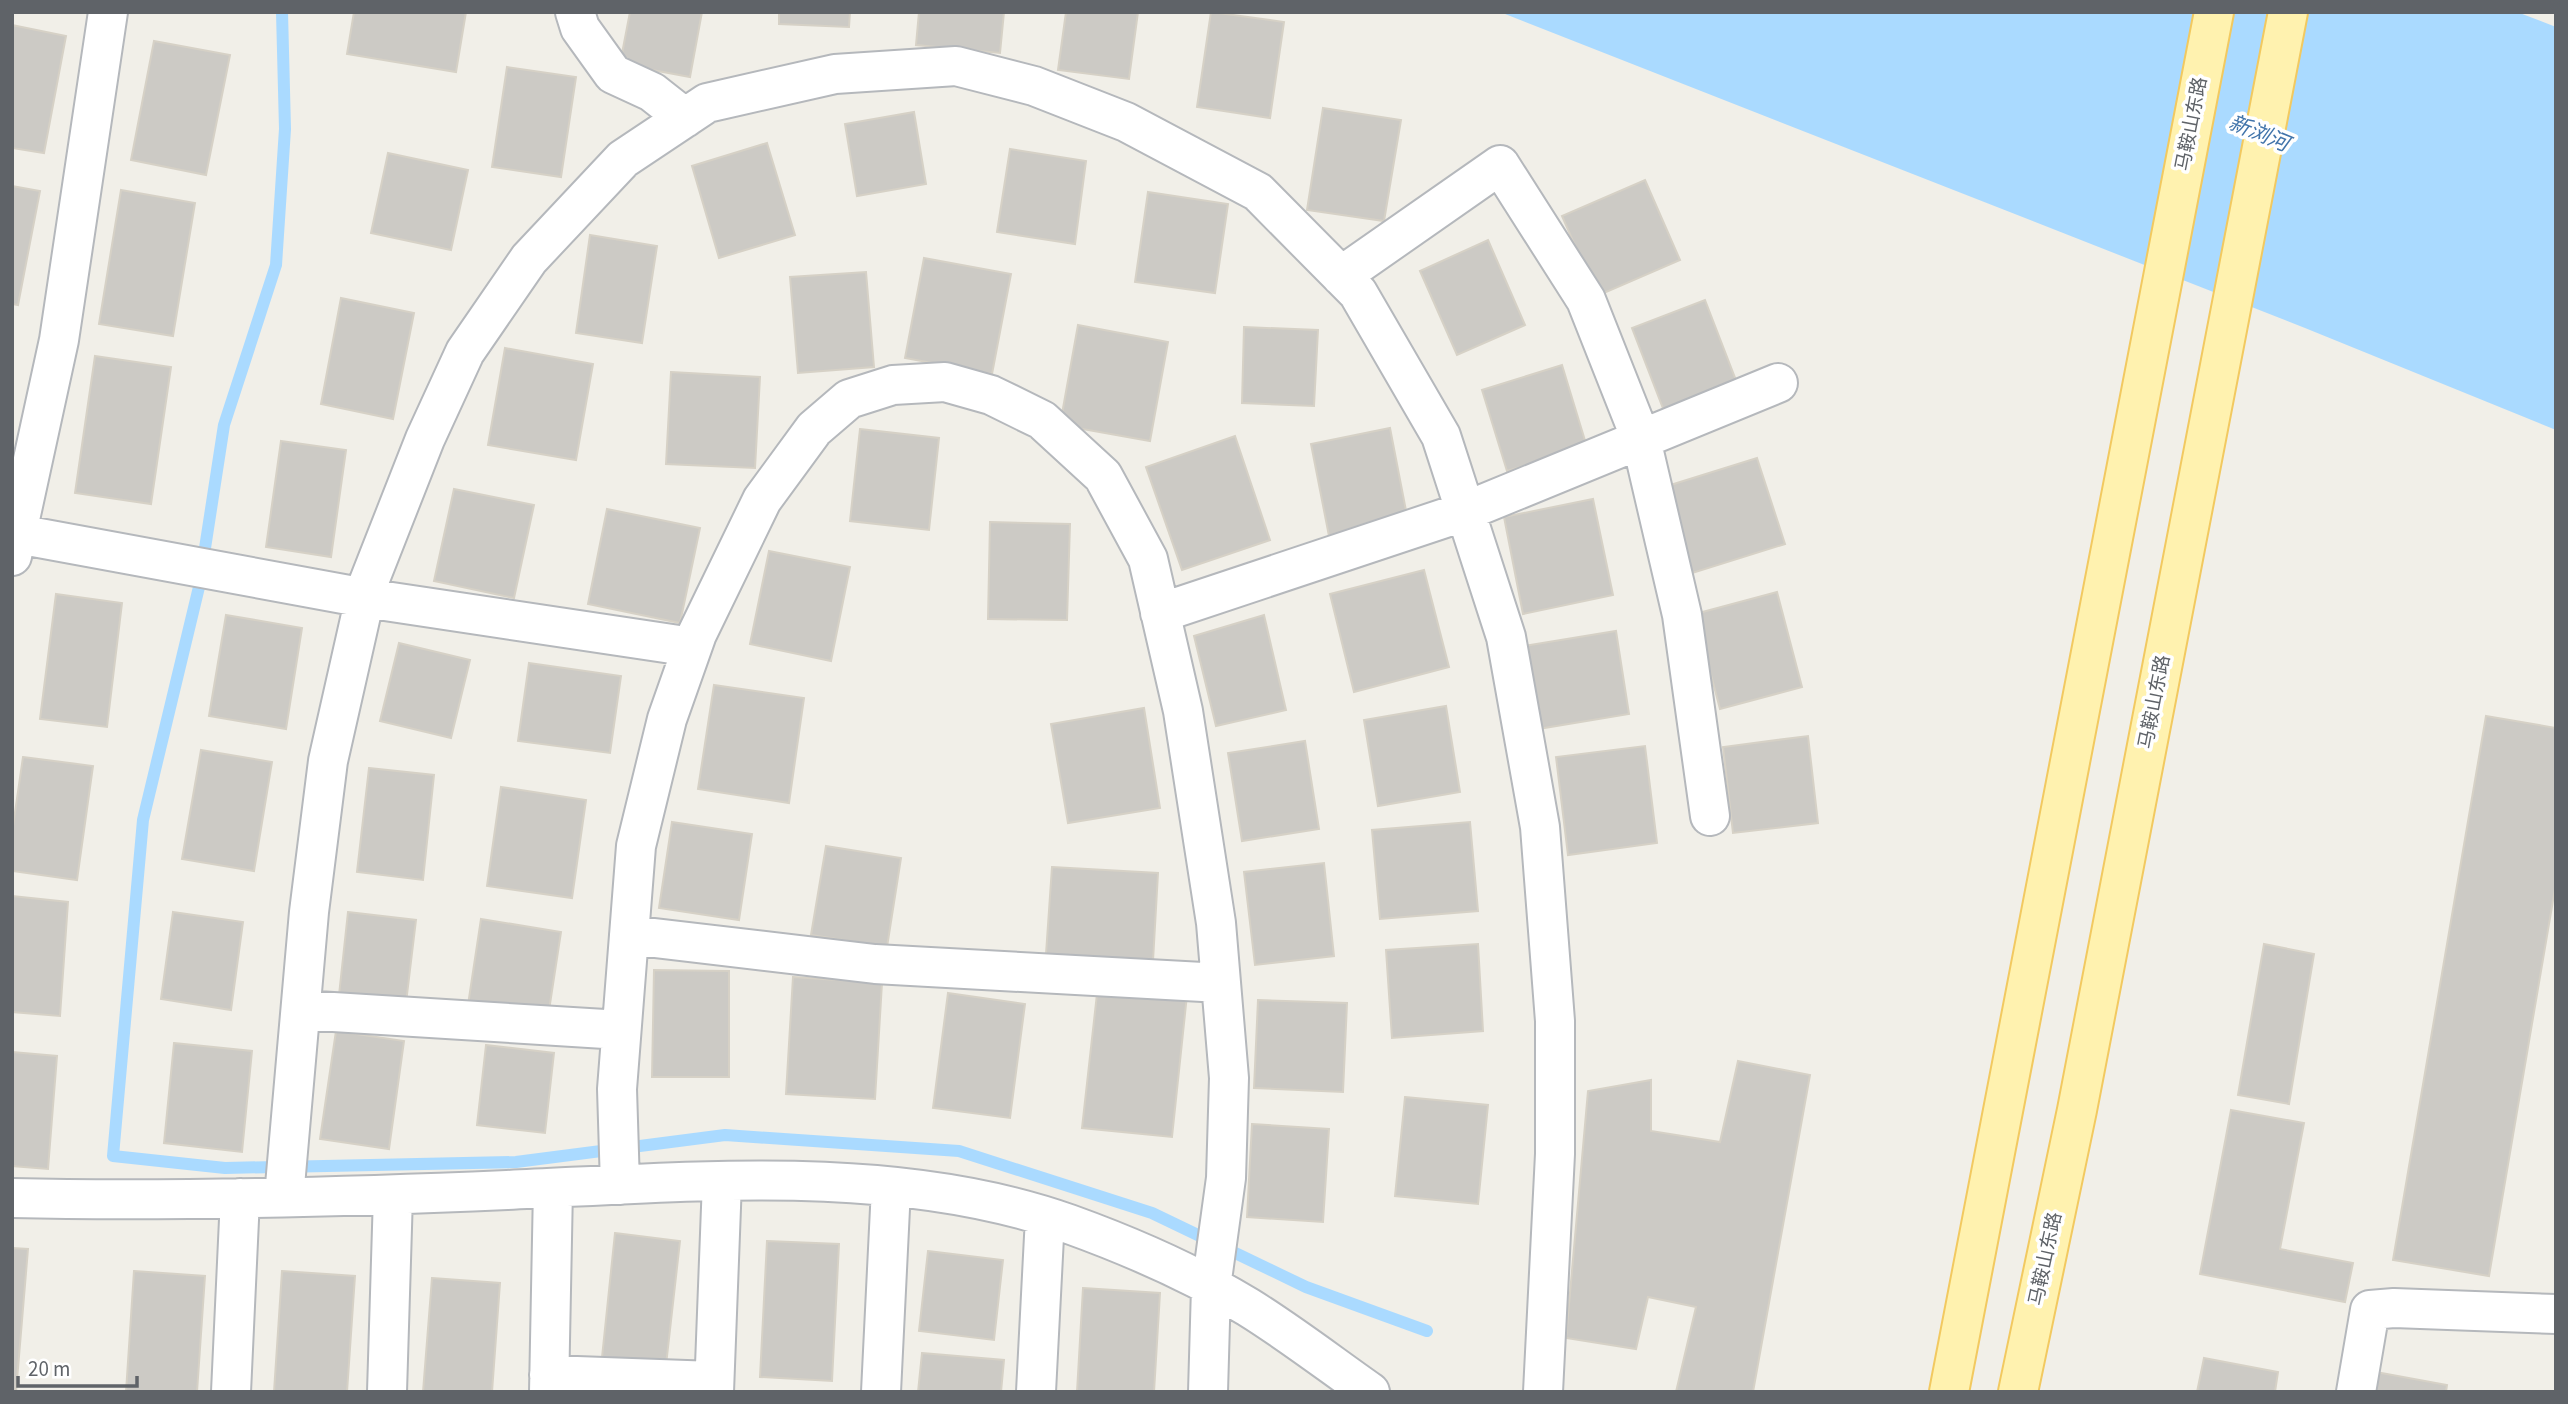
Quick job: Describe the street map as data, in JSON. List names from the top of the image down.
{
  "streets": {
    "main road": ["马鞍山东路"]
  },
  "water": ["新浏河"],
  "scale_bar": "20 m"
}
